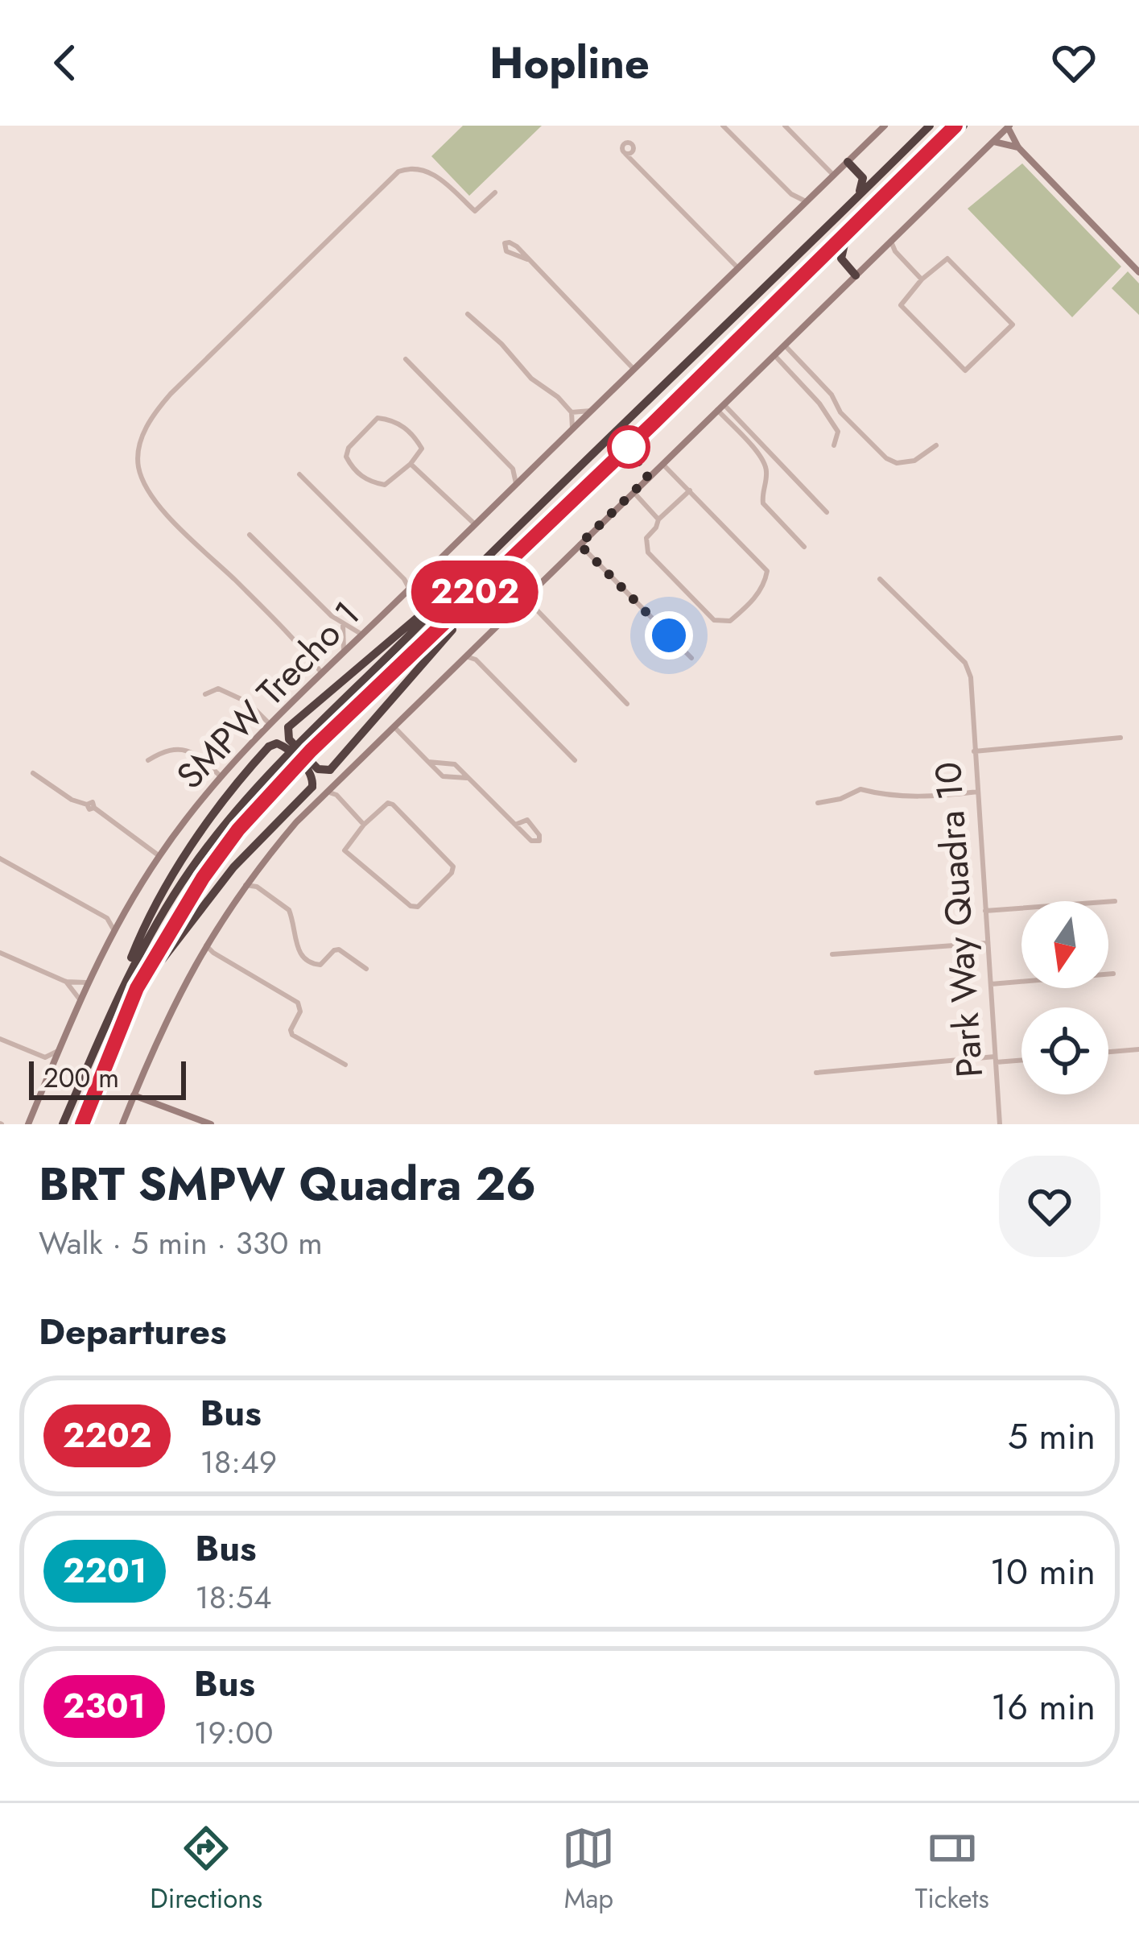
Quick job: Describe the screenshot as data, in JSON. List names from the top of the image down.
{
  "streets": {
    "street": ["SMPW Trecho 1", "Park Way Quadra 10"]
  },
  "lines": ["bus line 2202"],
  "scale_bar": "200 m",
  "north": "bottom",
  "page": {
    "header": "Hopline",
    "on_map": "2202",
    "scale": "200 m",
    "heading": [
      ["BRT SMPW Quadra 26", "Walk · 5 min · 330 m"],
      "Departures"
    ],
    "list": [
      {
        "mark": "2202",
        "name": "Bus",
        "note": "18:49",
        "value": "5 min"
      },
      {
        "mark": "2201",
        "name": "Bus",
        "note": "18:54",
        "value": "10 min"
      },
      {
        "mark": "2301",
        "name": "Bus",
        "note": "19:00",
        "value": "16 min"
      }
    ],
    "tabs": ["Directions", "Map", "Tickets"]
  }
}
